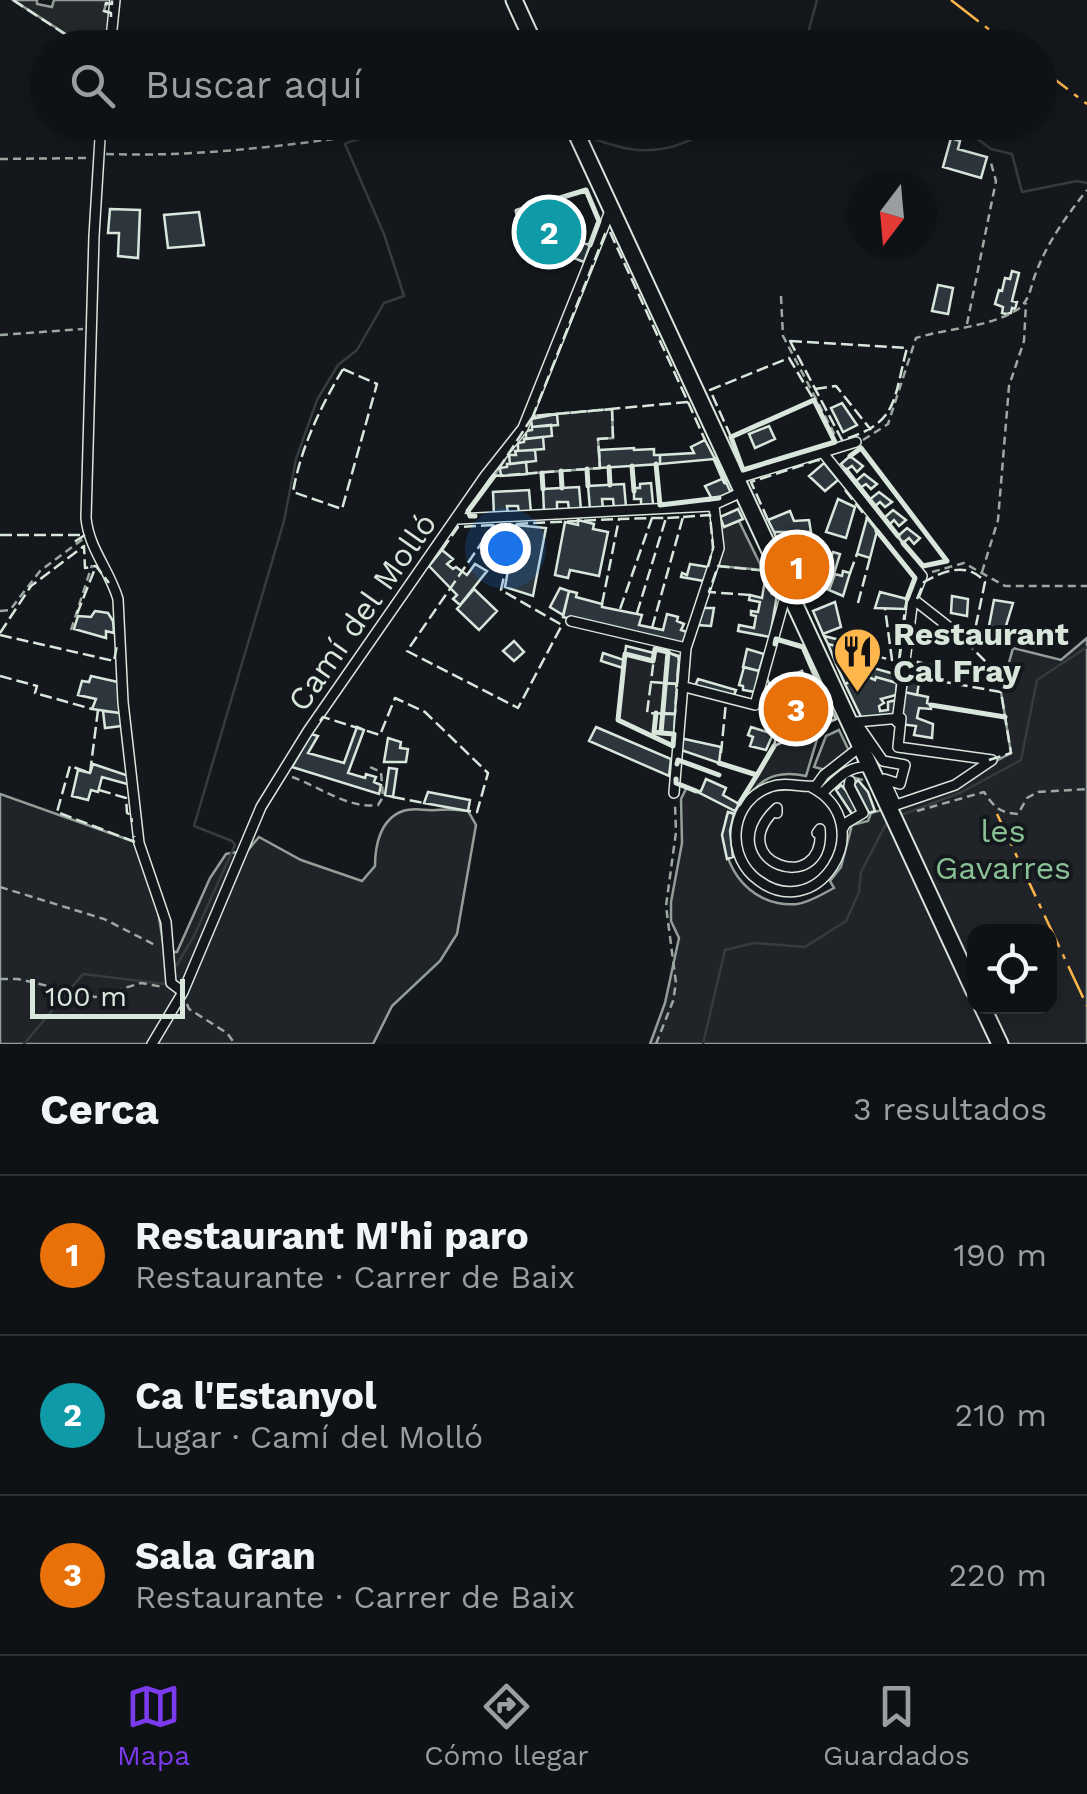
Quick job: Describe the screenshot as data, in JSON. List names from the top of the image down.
{
  "streets": {
    "street": ["Camí del Molló"]
  },
  "parks": ["les Gavarres"],
  "places": {
    "restaurant": ["Restaurant Cal Fray"]
  },
  "scale_bar": "100 m",
  "north": "bottom",
  "page": {
    "search": "Buscar aquí",
    "pins": ["2", "1", "3"],
    "scale": "100 m",
    "heading": ["Cerca", "3 resultados"],
    "list": [
      {
        "mark": "1",
        "name": "Restaurant M'hi paro",
        "note": "Restaurante · Carrer de Baix",
        "value": "190 m"
      },
      {
        "mark": "2",
        "name": "Ca l'Estanyol",
        "note": "Lugar · Camí del Molló",
        "value": "210 m"
      },
      {
        "mark": "3",
        "name": "Sala Gran",
        "note": "Restaurante · Carrer de Baix",
        "value": "220 m"
      }
    ],
    "nav": ["Mapa", "Cómo llegar", "Guardados"]
  }
}
